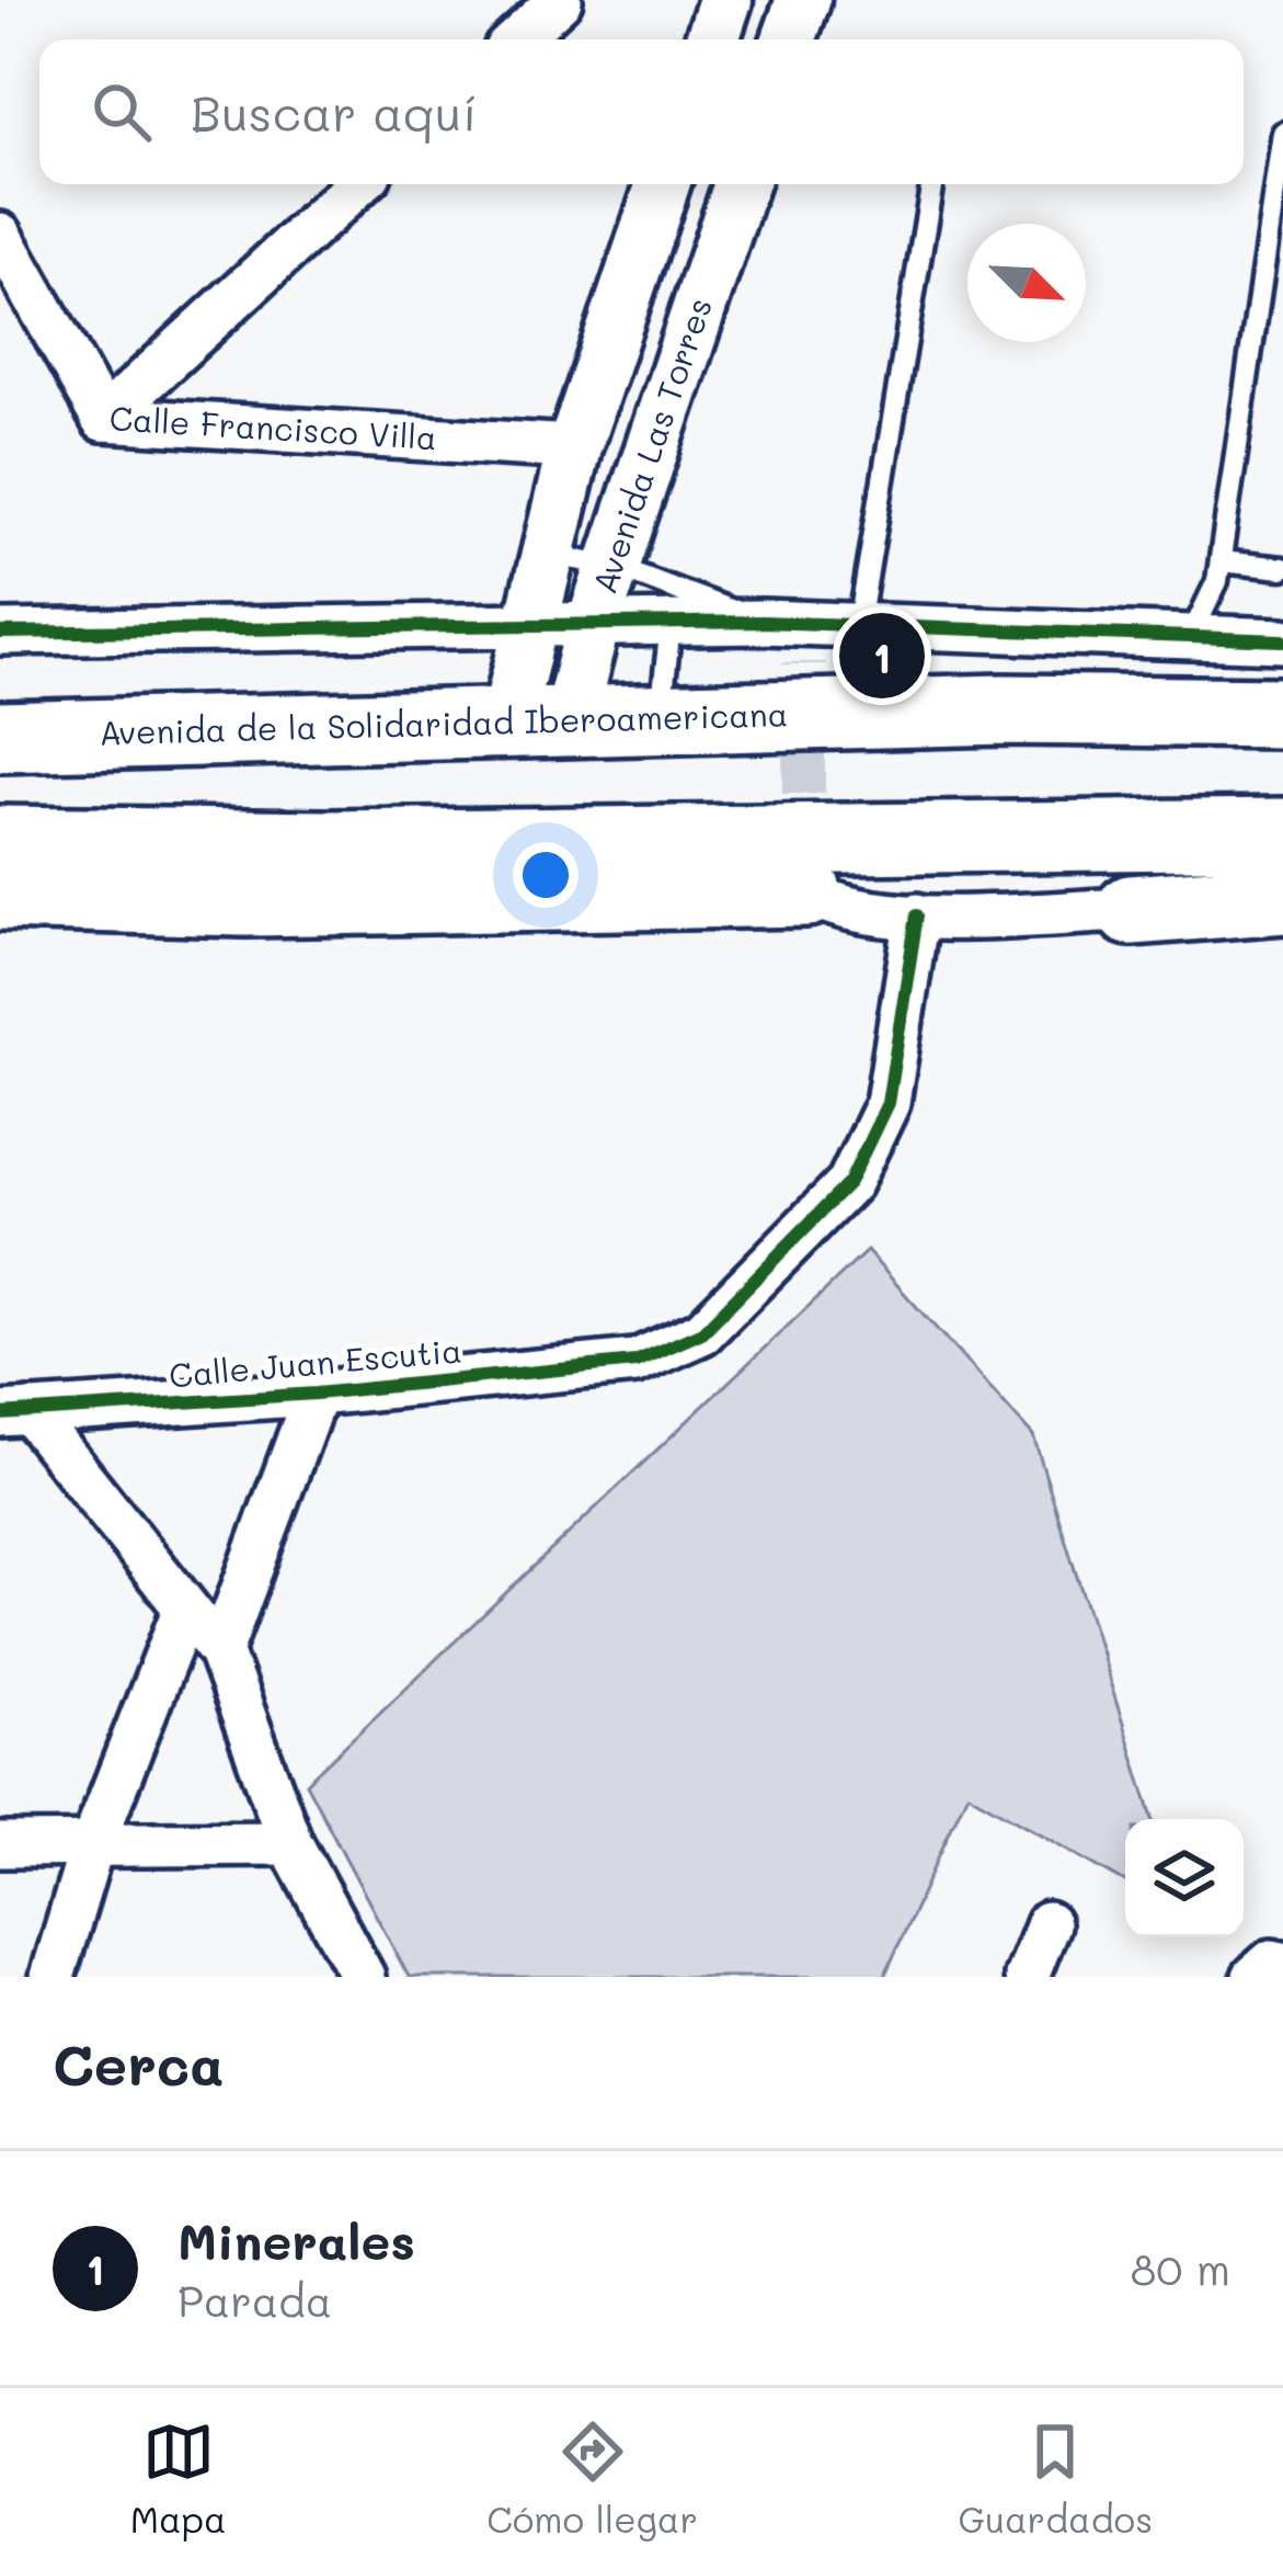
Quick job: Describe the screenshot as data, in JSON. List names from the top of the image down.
{
  "streets": {
    "highway": ["Avenida de la Solidaridad Iberoamericana"],
    "street": ["Calle Francisco Villa", "Avenida Las Torres", "Calle Juan Escutia"]
  },
  "crossings": [
    ["Calle Francisco Villa", "Avenida Las Torres"],
    ["Avenida Las Torres", "Avenida de la Solidaridad Iberoamericana"]
  ],
  "north": "bottom right",
  "page": {
    "search": "Buscar aquí",
    "pins": "1",
    "heading": "Cerca",
    "list": [
      {
        "mark": "1",
        "name": "Minerales",
        "note": "Parada",
        "value": "80 m"
      }
    ],
    "nav": ["Mapa", "Cómo llegar", "Guardados"]
  }
}
